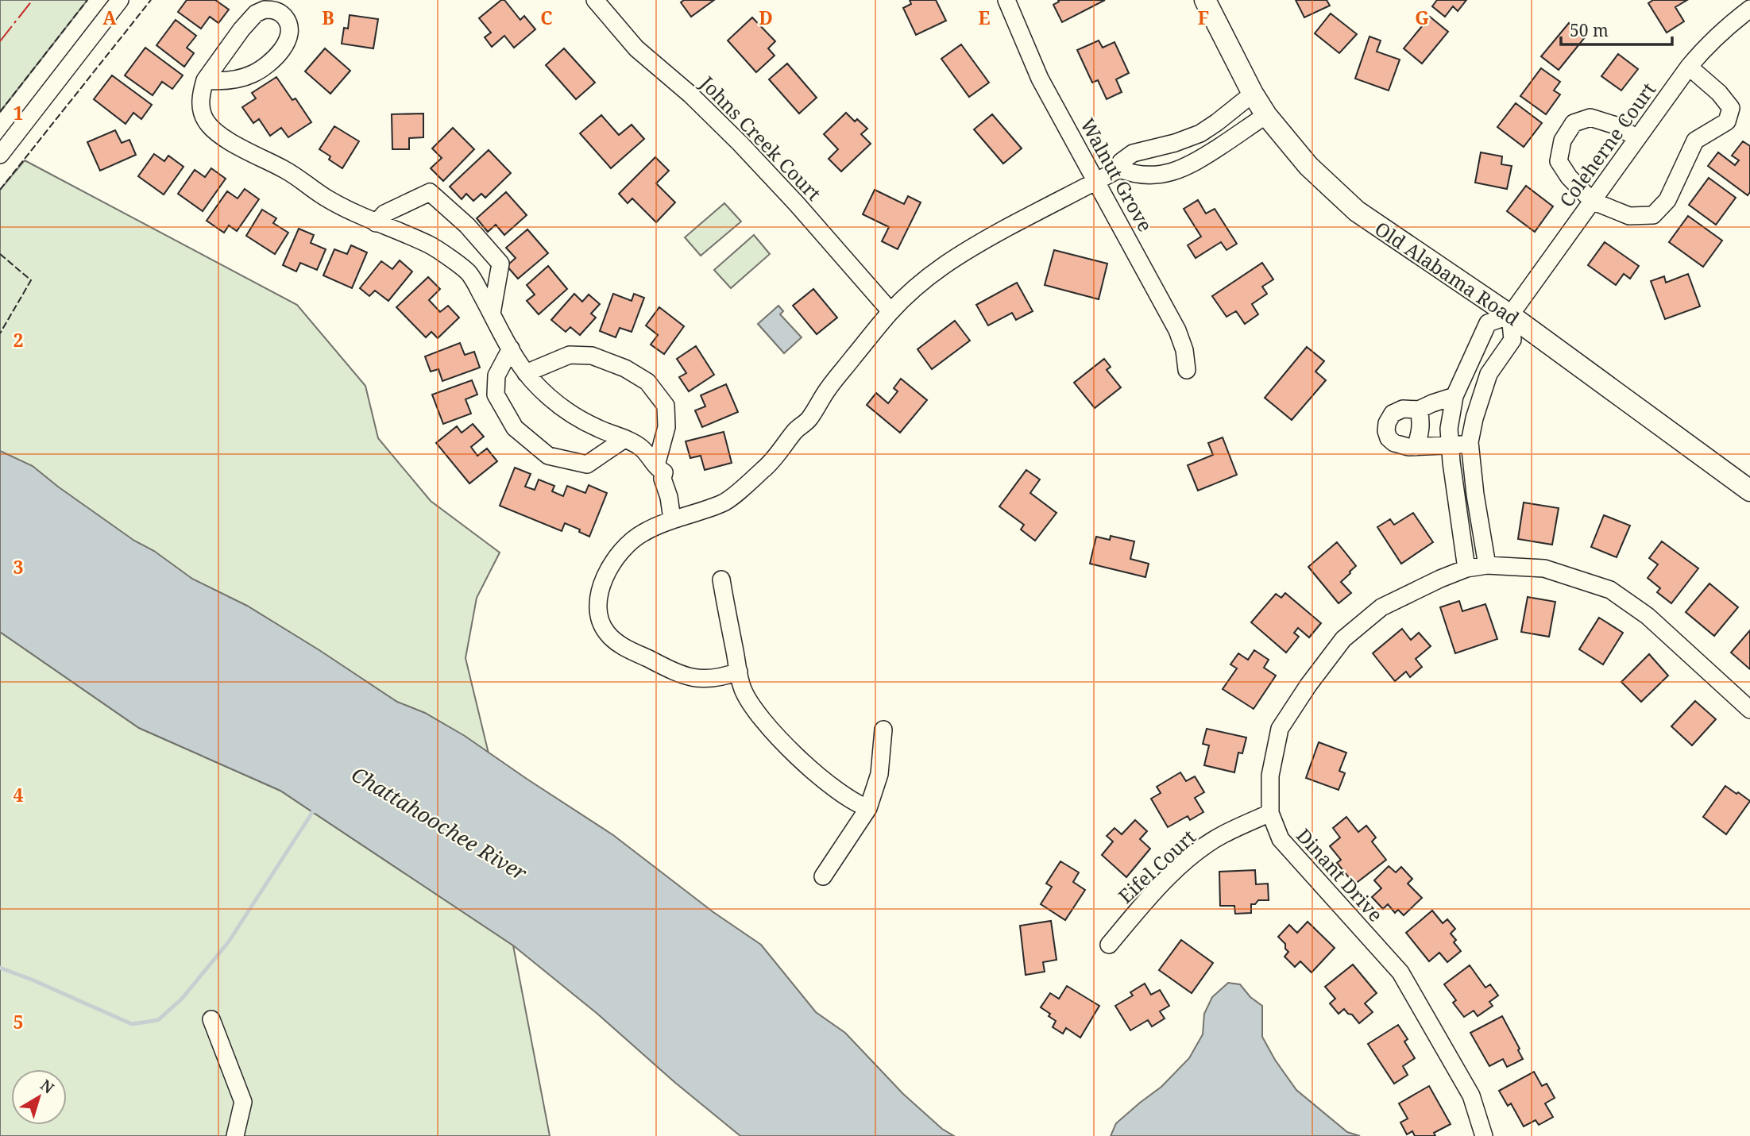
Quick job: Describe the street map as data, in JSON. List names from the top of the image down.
{
  "streets": {
    "main road": ["Old Alabama Road"],
    "street": [
      "Johns Creek Court",
      "Coleherne Court",
      "Walnut Grove",
      "Eifel Court",
      "Dinant Drive"
    ]
  },
  "crossings": [
    ["Coleherne Court", "Old Alabama Road"],
    ["Eifel Court", "Dinant Drive"]
  ],
  "water": ["Chattahoochee River"],
  "scale_bar": "50 m",
  "north": "top right",
  "grid": {
    "columns": [
      "A",
      "B",
      "C",
      "D",
      "E",
      "F",
      "G"
    ],
    "rows": [
      "1",
      "2",
      "3",
      "4",
      "5"
    ]
  }
}
